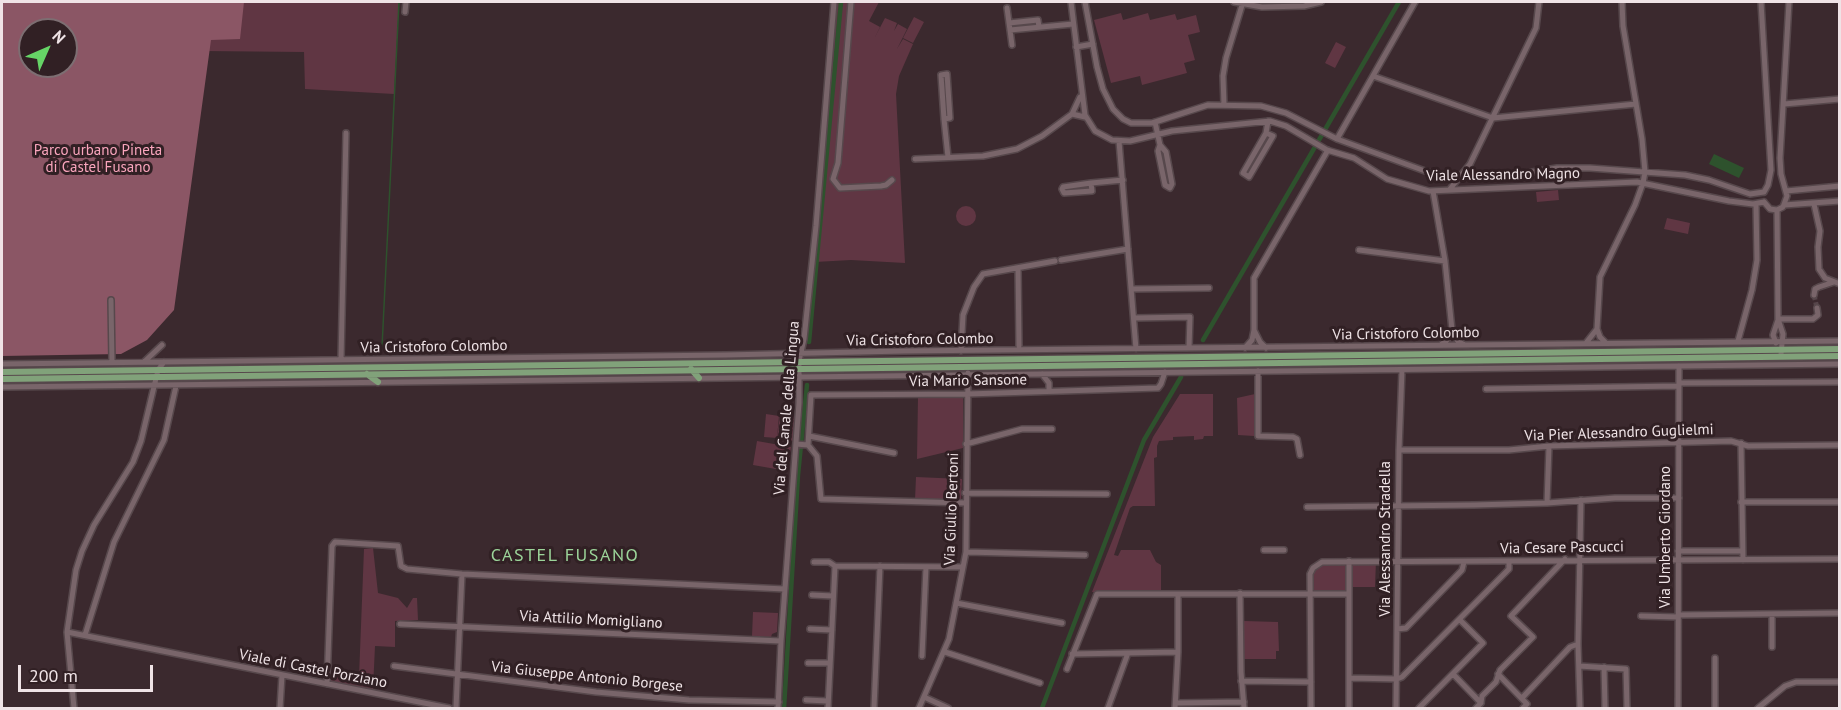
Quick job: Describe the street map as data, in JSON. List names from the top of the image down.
{
  "streets": {
    "main road": ["Via Cristoforo Colombo"],
    "street": [
      "Viale Alessandro Magno",
      "Via Mario Sansone",
      "Via del Canale della Lingua",
      "Via Pier Alessandro Guglielmi",
      "Via Giulio Bertoni",
      "Via Umberto Giordano",
      "Via Alessandro Stradella",
      "Via Cesare Pascucci",
      "Via Attilio Momigliano",
      "Viale di Castel Porziano",
      "Via Giuseppe Antonio Borgese"
    ]
  },
  "crossings": [
    ["Via Cristoforo Colombo", "Via Mario Sansone"],
    ["Via Cristoforo Colombo", "Via del Canale della Lingua"],
    ["Via Cristoforo Colombo", "Via Giulio Bertoni"],
    ["Via Cristoforo Colombo", "Via Umberto Giordano"],
    ["Via Cristoforo Colombo", "Via Alessandro Stradella"],
    ["Via Mario Sansone", "Via Giulio Bertoni"],
    ["Via del Canale della Lingua", "Via Attilio Momigliano"],
    ["Via del Canale della Lingua", "Via Giuseppe Antonio Borgese"],
    ["Via Pier Alessandro Guglielmi", "Via Umberto Giordano"],
    ["Via Pier Alessandro Guglielmi", "Via Alessandro Stradella"],
    ["Via Umberto Giordano", "Via Cesare Pascucci"],
    ["Via Alessandro Stradella", "Via Cesare Pascucci"]
  ],
  "districts": ["CASTEL FUSANO"],
  "parks": ["Parco urbano Pineta di Castel Fusano"],
  "scale_bar": "200 m",
  "north": "top right"
}
